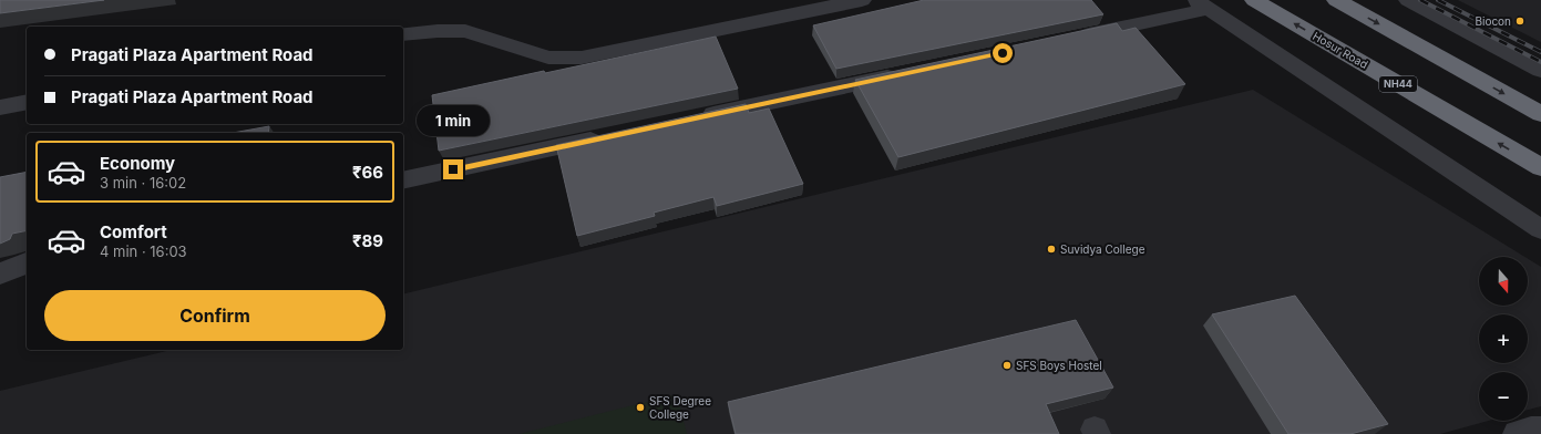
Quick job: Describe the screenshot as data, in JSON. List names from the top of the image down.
{
  "streets": {
    "highway": ["Hosur Road", "NH44"]
  },
  "places": [
    "Biocon",
    "Suvidya College",
    "SFS Boys Hostel",
    "SFS Degree College"
  ],
  "north": "bottom",
  "page": {
    "banner": ["Pragati Plaza Apartment Road", "Pragati Plaza Apartment Road"],
    "bubble": "1 min",
    "list": [
      {
        "name": "Economy",
        "note": "3 min · 16:02",
        "value": "₹66"
      },
      {
        "name": "Comfort",
        "note": "4 min · 16:03",
        "value": "₹89"
      }
    ],
    "map_buttons": ["+", "−"],
    "buttons": "Confirm"
  }
}
